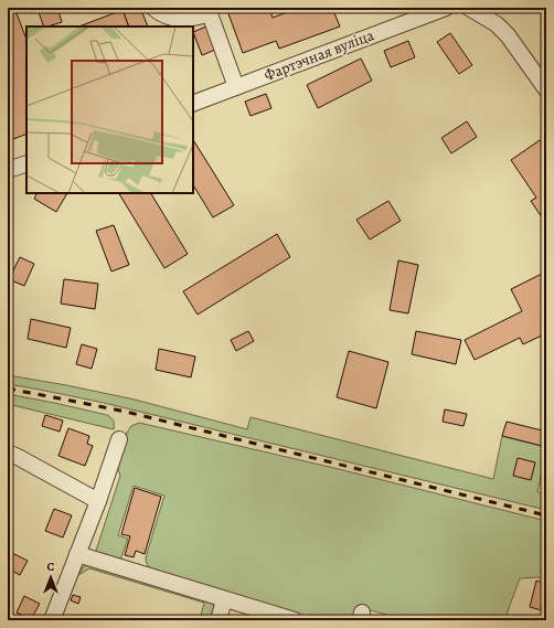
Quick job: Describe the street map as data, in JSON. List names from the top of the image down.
{
  "streets": {
    "street": ["Фартэчная вуліца"]
  },
  "north": "top"
}
